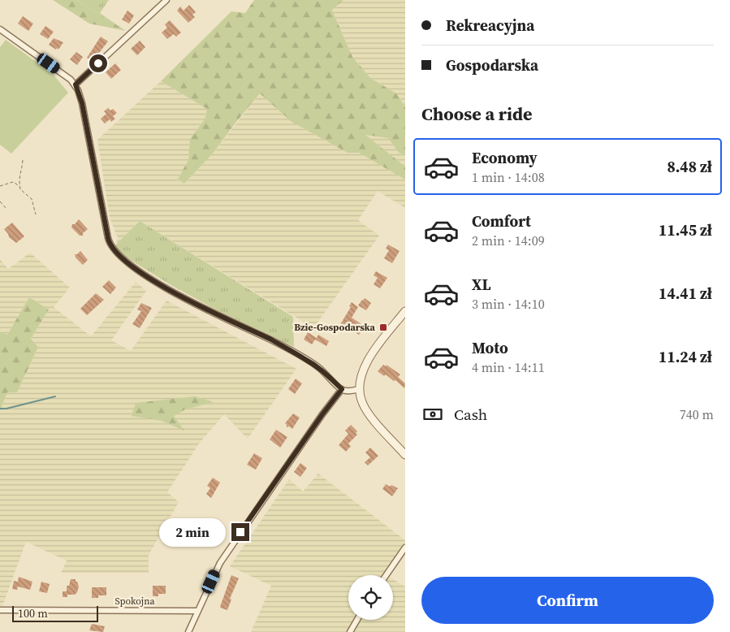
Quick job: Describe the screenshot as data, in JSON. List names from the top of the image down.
{
  "streets": {
    "street": ["Spokojna"]
  },
  "places": {
    "transit": ["Bzie-Gospodarska"]
  },
  "scale_bar": "100 m",
  "page": {
    "banner": ["Rekreacyjna", "Gospodarska"],
    "heading": "Choose a ride",
    "list": [
      {
        "name": "Economy",
        "note": "1 min · 14:08",
        "value": "8.48 zł"
      },
      {
        "name": "Comfort",
        "note": "2 min · 14:09",
        "value": "11.45 zł"
      },
      {
        "name": "XL",
        "note": "3 min · 14:10",
        "value": "14.41 zł"
      },
      {
        "name": "Moto",
        "note": "4 min · 14:11",
        "value": "11.24 zł"
      }
    ],
    "pay": ["Cash", "740 m"],
    "bubble": "2 min",
    "buttons": "Confirm",
    "scale": "100 m"
  }
}
